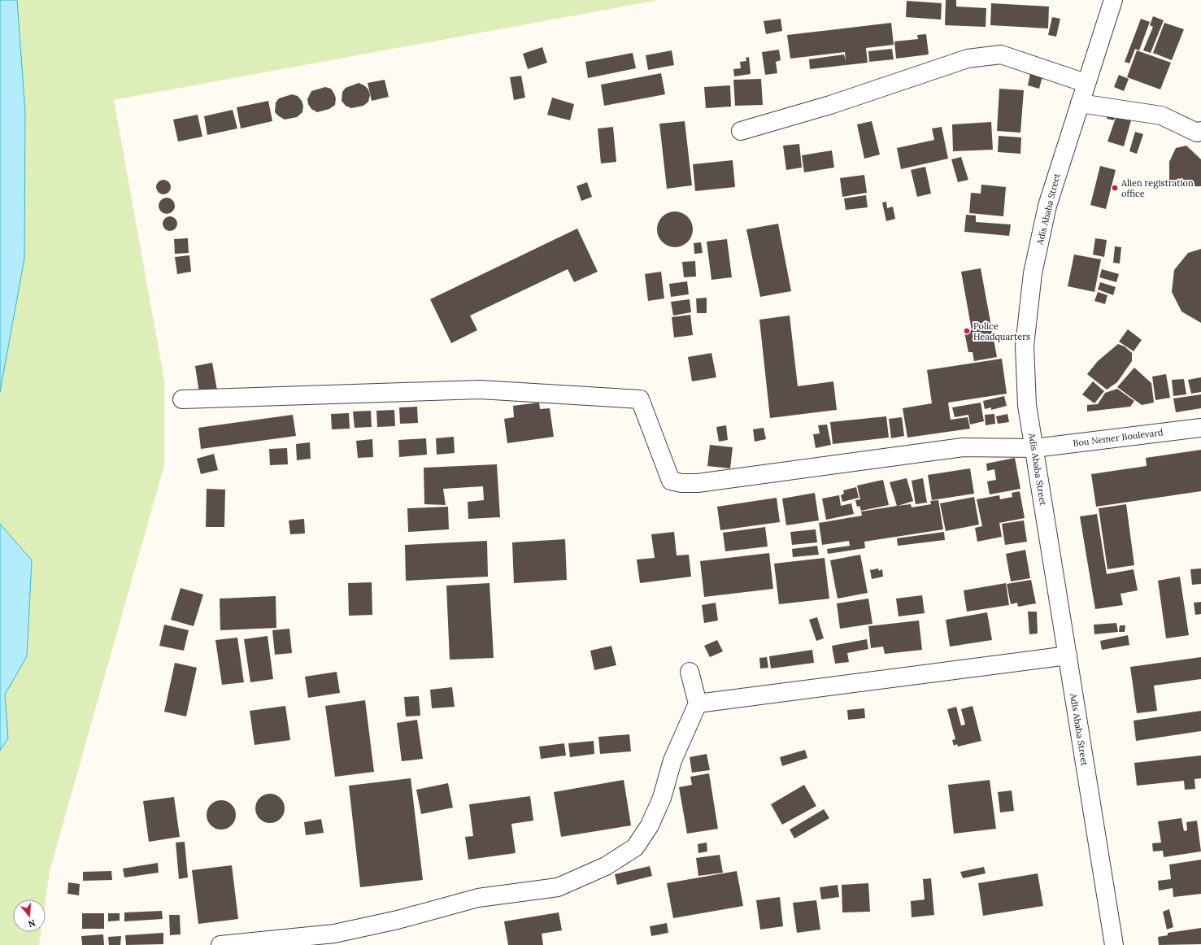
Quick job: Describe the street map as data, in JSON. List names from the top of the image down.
{
  "streets": {
    "street": ["Adis Ababa Street", "Bou Nemer Boulevard"]
  },
  "crossings": [
    ["Adis Ababa Street", "Bou Nemer Boulevard"]
  ],
  "places": ["Alien registration office", "Police Headquarters"],
  "north": "bottom"
}
